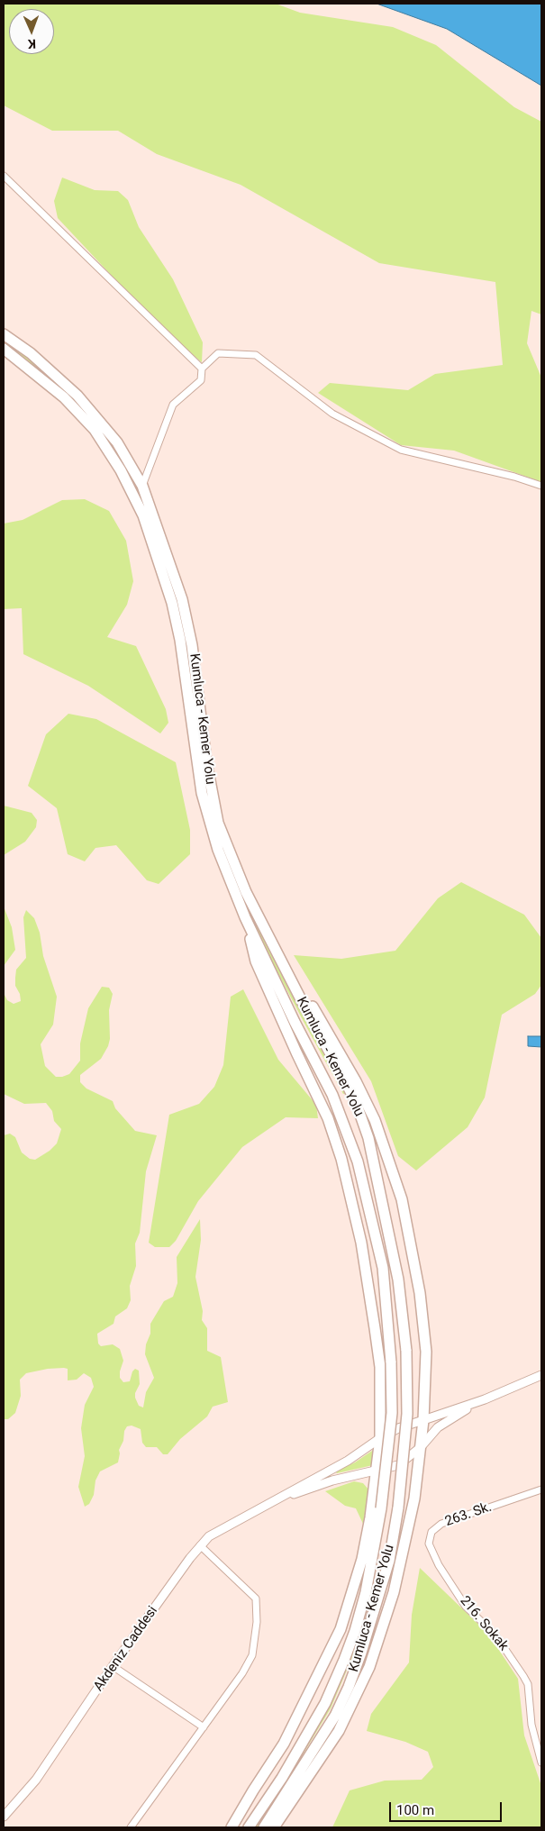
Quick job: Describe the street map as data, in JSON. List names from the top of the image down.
{
  "streets": {
    "highway": ["Kumluca - Kemer Yolu"],
    "main road": ["Akdeniz Caddesi"],
    "street": ["263. Sk.", "216. Sokak"]
  },
  "crossings": [
    ["Kumluca - Kemer Yolu", "Akdeniz Caddesi"],
    ["263. Sk.", "216. Sokak"]
  ],
  "scale_bar": "100 m",
  "north": "bottom"
}
